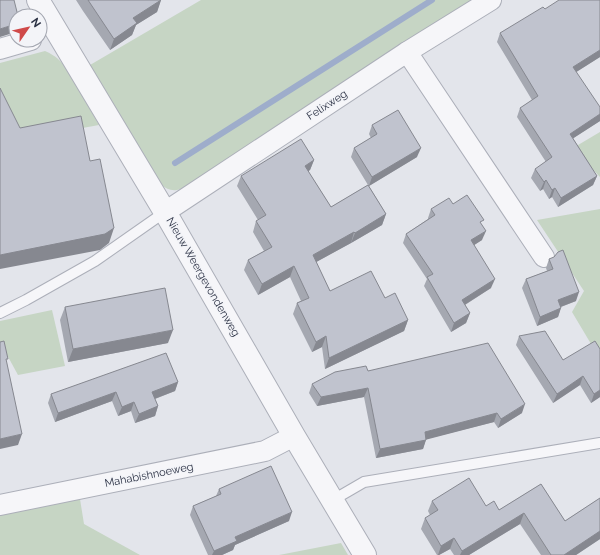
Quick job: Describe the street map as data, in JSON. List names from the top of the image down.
{
  "streets": {
    "street": ["Felixweg", "Nieuw Weergevondenweg", "Mahabishnoeweg"]
  },
  "crossings": [
    ["Felixweg", "Nieuw Weergevondenweg"],
    ["Nieuw Weergevondenweg", "Mahabishnoeweg"]
  ],
  "north": "top right"
}
